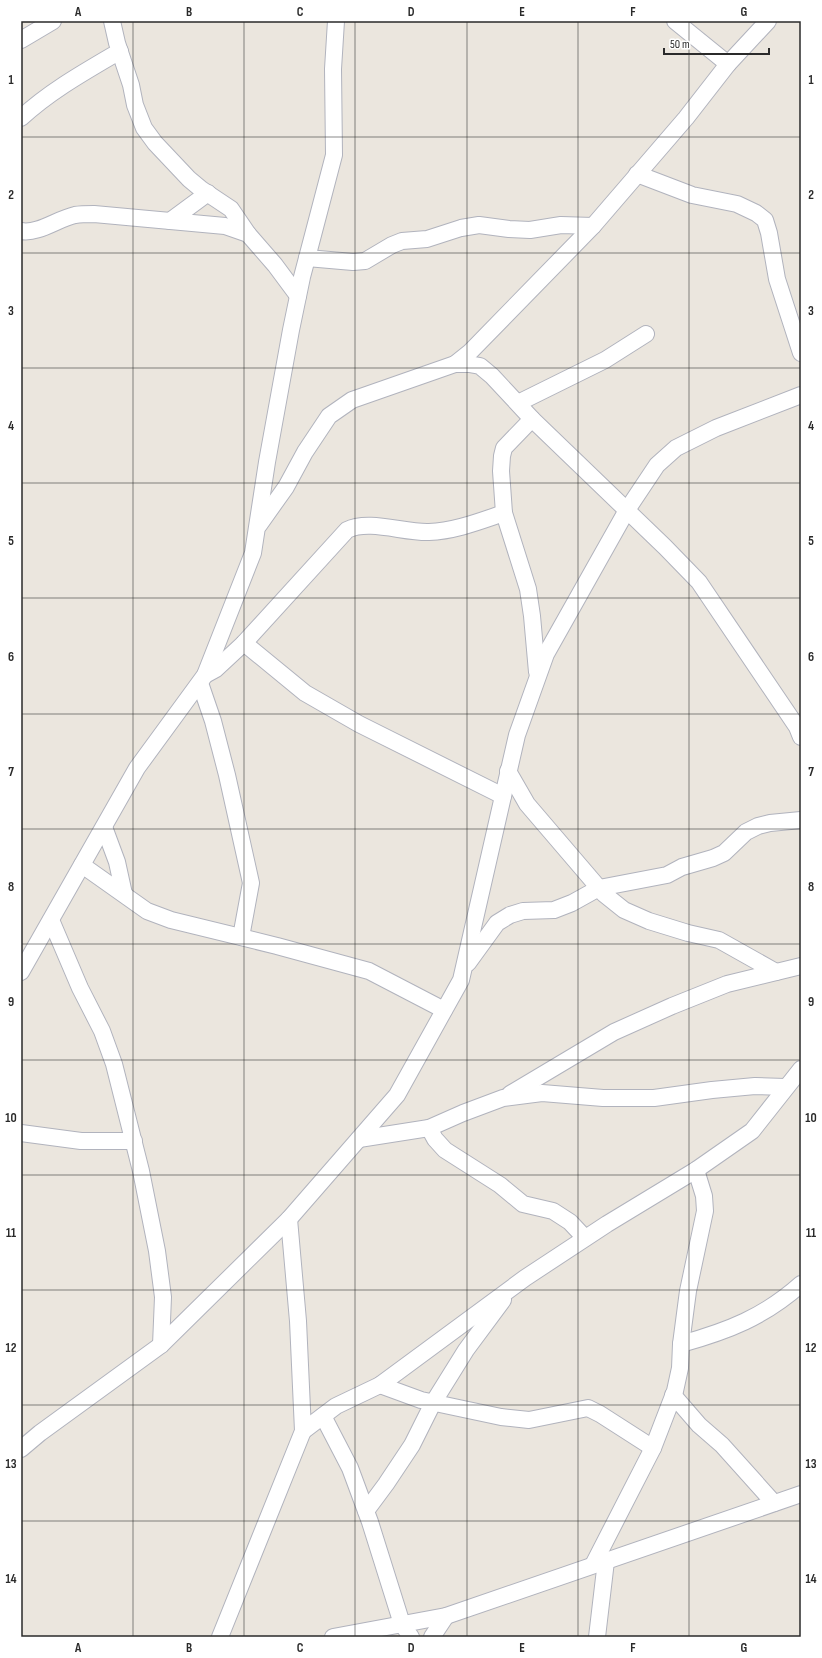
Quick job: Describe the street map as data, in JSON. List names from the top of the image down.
{
  "scale_bar": "50 m",
  "grid": {
    "columns": [
      "A",
      "B",
      "C",
      "D",
      "E",
      "F",
      "G"
    ],
    "rows": [
      "1",
      "2",
      "3",
      "4",
      "5",
      "6",
      "7",
      "8",
      "9",
      "10",
      "11",
      "12",
      "13",
      "14"
    ]
  }
}
